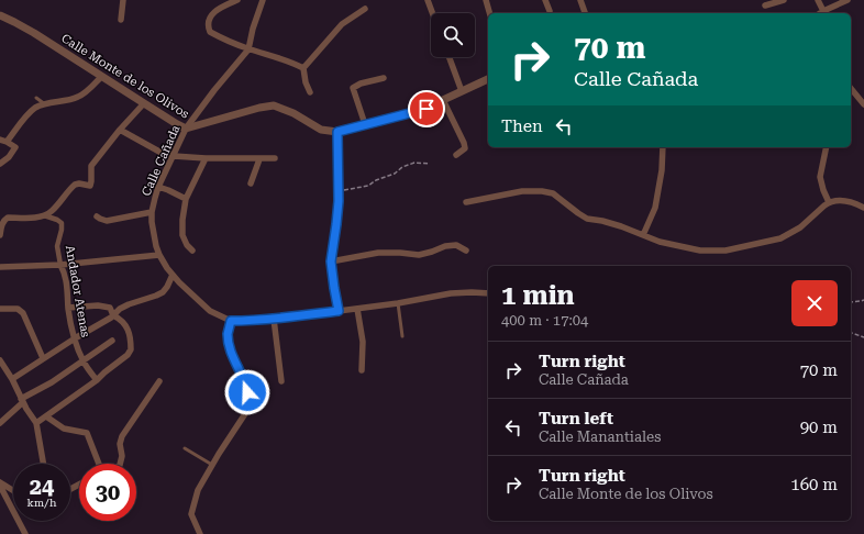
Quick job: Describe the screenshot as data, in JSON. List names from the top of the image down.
{
  "streets": {
    "street": ["Calle Monte de los Olivos", "Calle Cañada", "Andador Atenas"]
  },
  "crossings": [
    ["Calle Monte de los Olivos", "Calle Cañada"]
  ],
  "page": {
    "turn": ["70 m", "Calle Cañada"],
    "then": "Then",
    "heading": ["1 min", "400 m · 17:04"],
    "list": [
      {
        "name": "Turn right",
        "note": "Calle Cañada",
        "value": "70 m"
      },
      {
        "name": "Turn left",
        "note": "Calle Manantiales",
        "value": "90 m"
      },
      {
        "name": "Turn right",
        "note": "Calle Monte de los Olivos",
        "value": "160 m"
      }
    ],
    "speed": "24 km/h",
    "limit": "30"
  }
}
